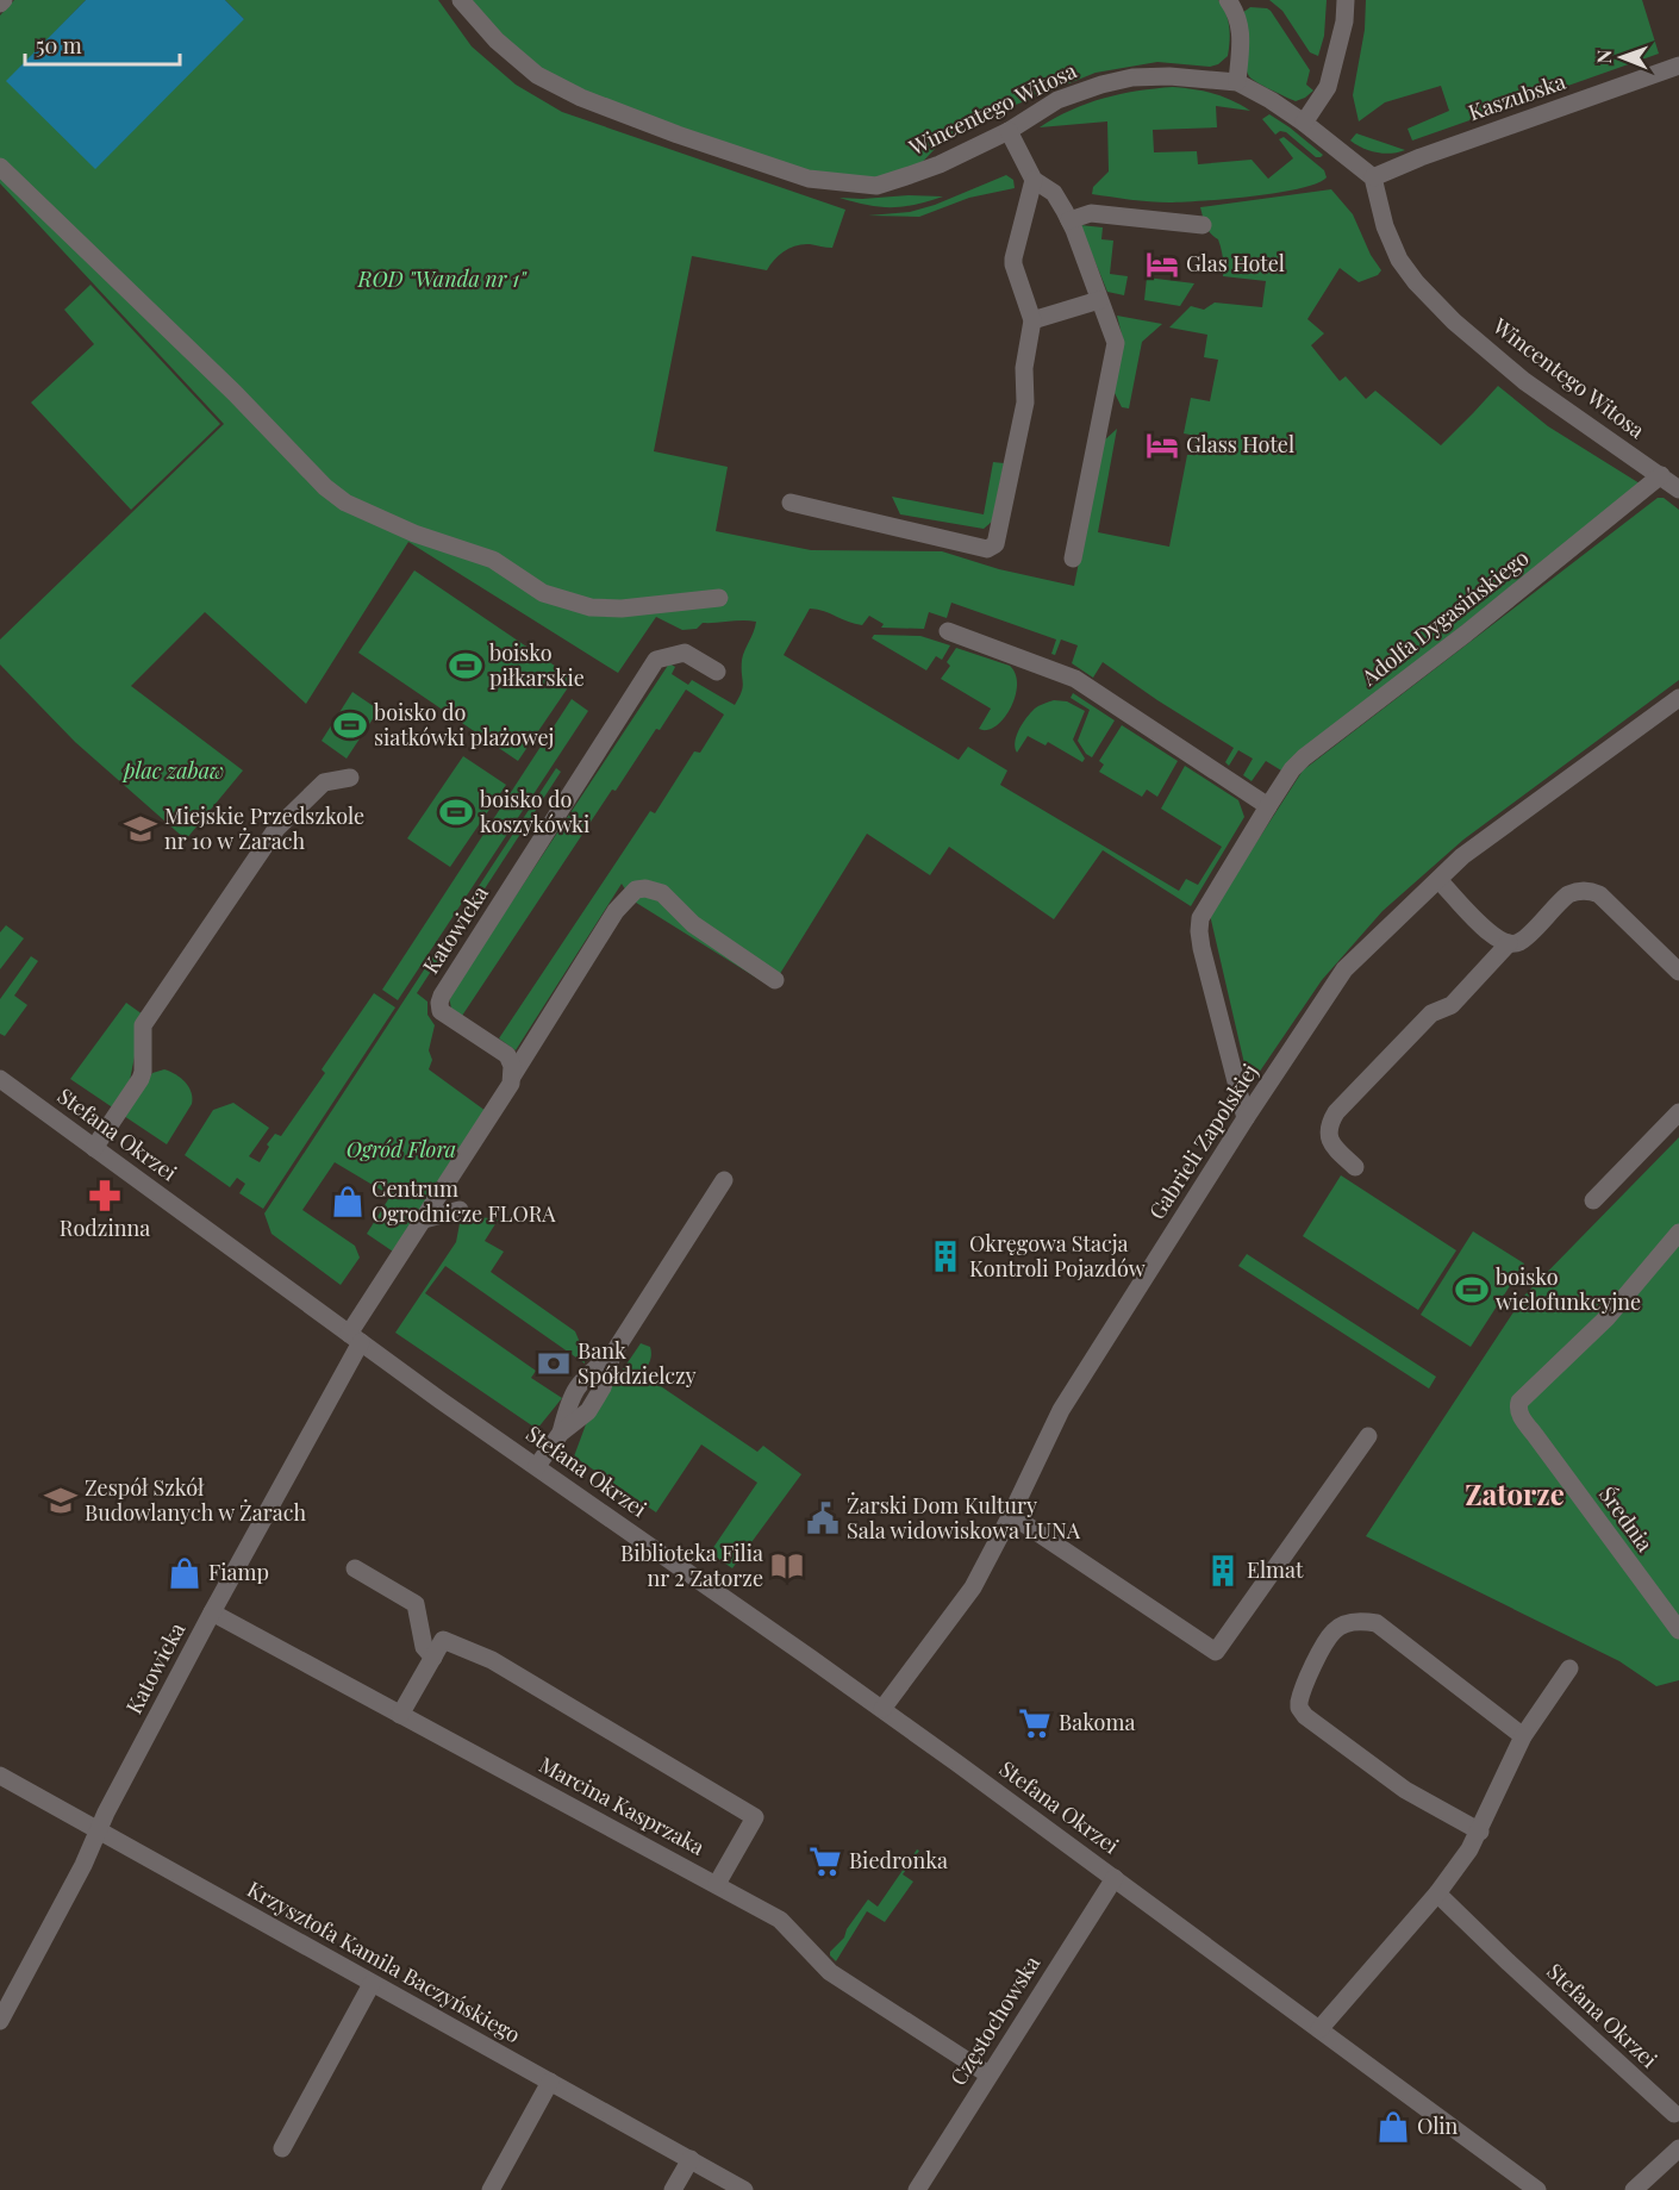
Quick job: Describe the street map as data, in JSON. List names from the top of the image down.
{
  "streets": {
    "street": [
      "Kaszubska",
      "Wincentego Witosa",
      "Adolfa Dygasińskiego",
      "Katowicka",
      "Stefana Okrzei",
      "Gabrieli Zapolskiej",
      "Średnia",
      "Marcina Kasprzaka",
      "Krzysztofa Kamila Baczyńskiego",
      "Częstochowska"
    ]
  },
  "crossings": [
    ["Kaszubska", "Wincentego Witosa"],
    ["Wincentego Witosa", "Adolfa Dygasińskiego"],
    ["Adolfa Dygasińskiego", "Gabrieli Zapolskiej"],
    ["Katowicka", "Stefana Okrzei"],
    ["Katowicka", "Marcina Kasprzaka"],
    ["Katowicka", "Krzysztofa Kamila Baczyńskiego"],
    ["Stefana Okrzei", "Gabrieli Zapolskiej"],
    ["Stefana Okrzei", "Częstochowska"],
    ["Marcina Kasprzaka", "Częstochowska"]
  ],
  "districts": ["Zatorze"],
  "parks": ["ROD \"Wanda nr 1\"", "plac zabaw", "Ogród Flora"],
  "places": {
    "hotel": ["Glas Hotel", "Glass Hotel"],
    "sports": [
      "boisko piłkarskie",
      "boisko do siatkówki plażowej",
      "boisko do koszykówki",
      "boisko wielofunkcyjne"
    ],
    "school or university": ["Miejskie Przedszkole nr 10 w Żarach", "Zespół Szkół Budowlanych w Żarach"],
    "pharmacy": ["Rodzinna"],
    "shop": ["Centrum Ogrodnicze FLORA", "Fiamp", "Olin"],
    "building": ["Okręgowa Stacja Kontroli Pojazdów", "Elmat"],
    "bank": ["Bank Spółdzielczy"],
    "public building": ["Żarski Dom Kultury Sala widowiskowa LUNA"],
    "library": ["Biblioteka Filia nr 2 Zatorze"],
    "supermarket": ["Bakoma", "Biedronka"]
  },
  "scale_bar": "50 m",
  "north": "left"
}
